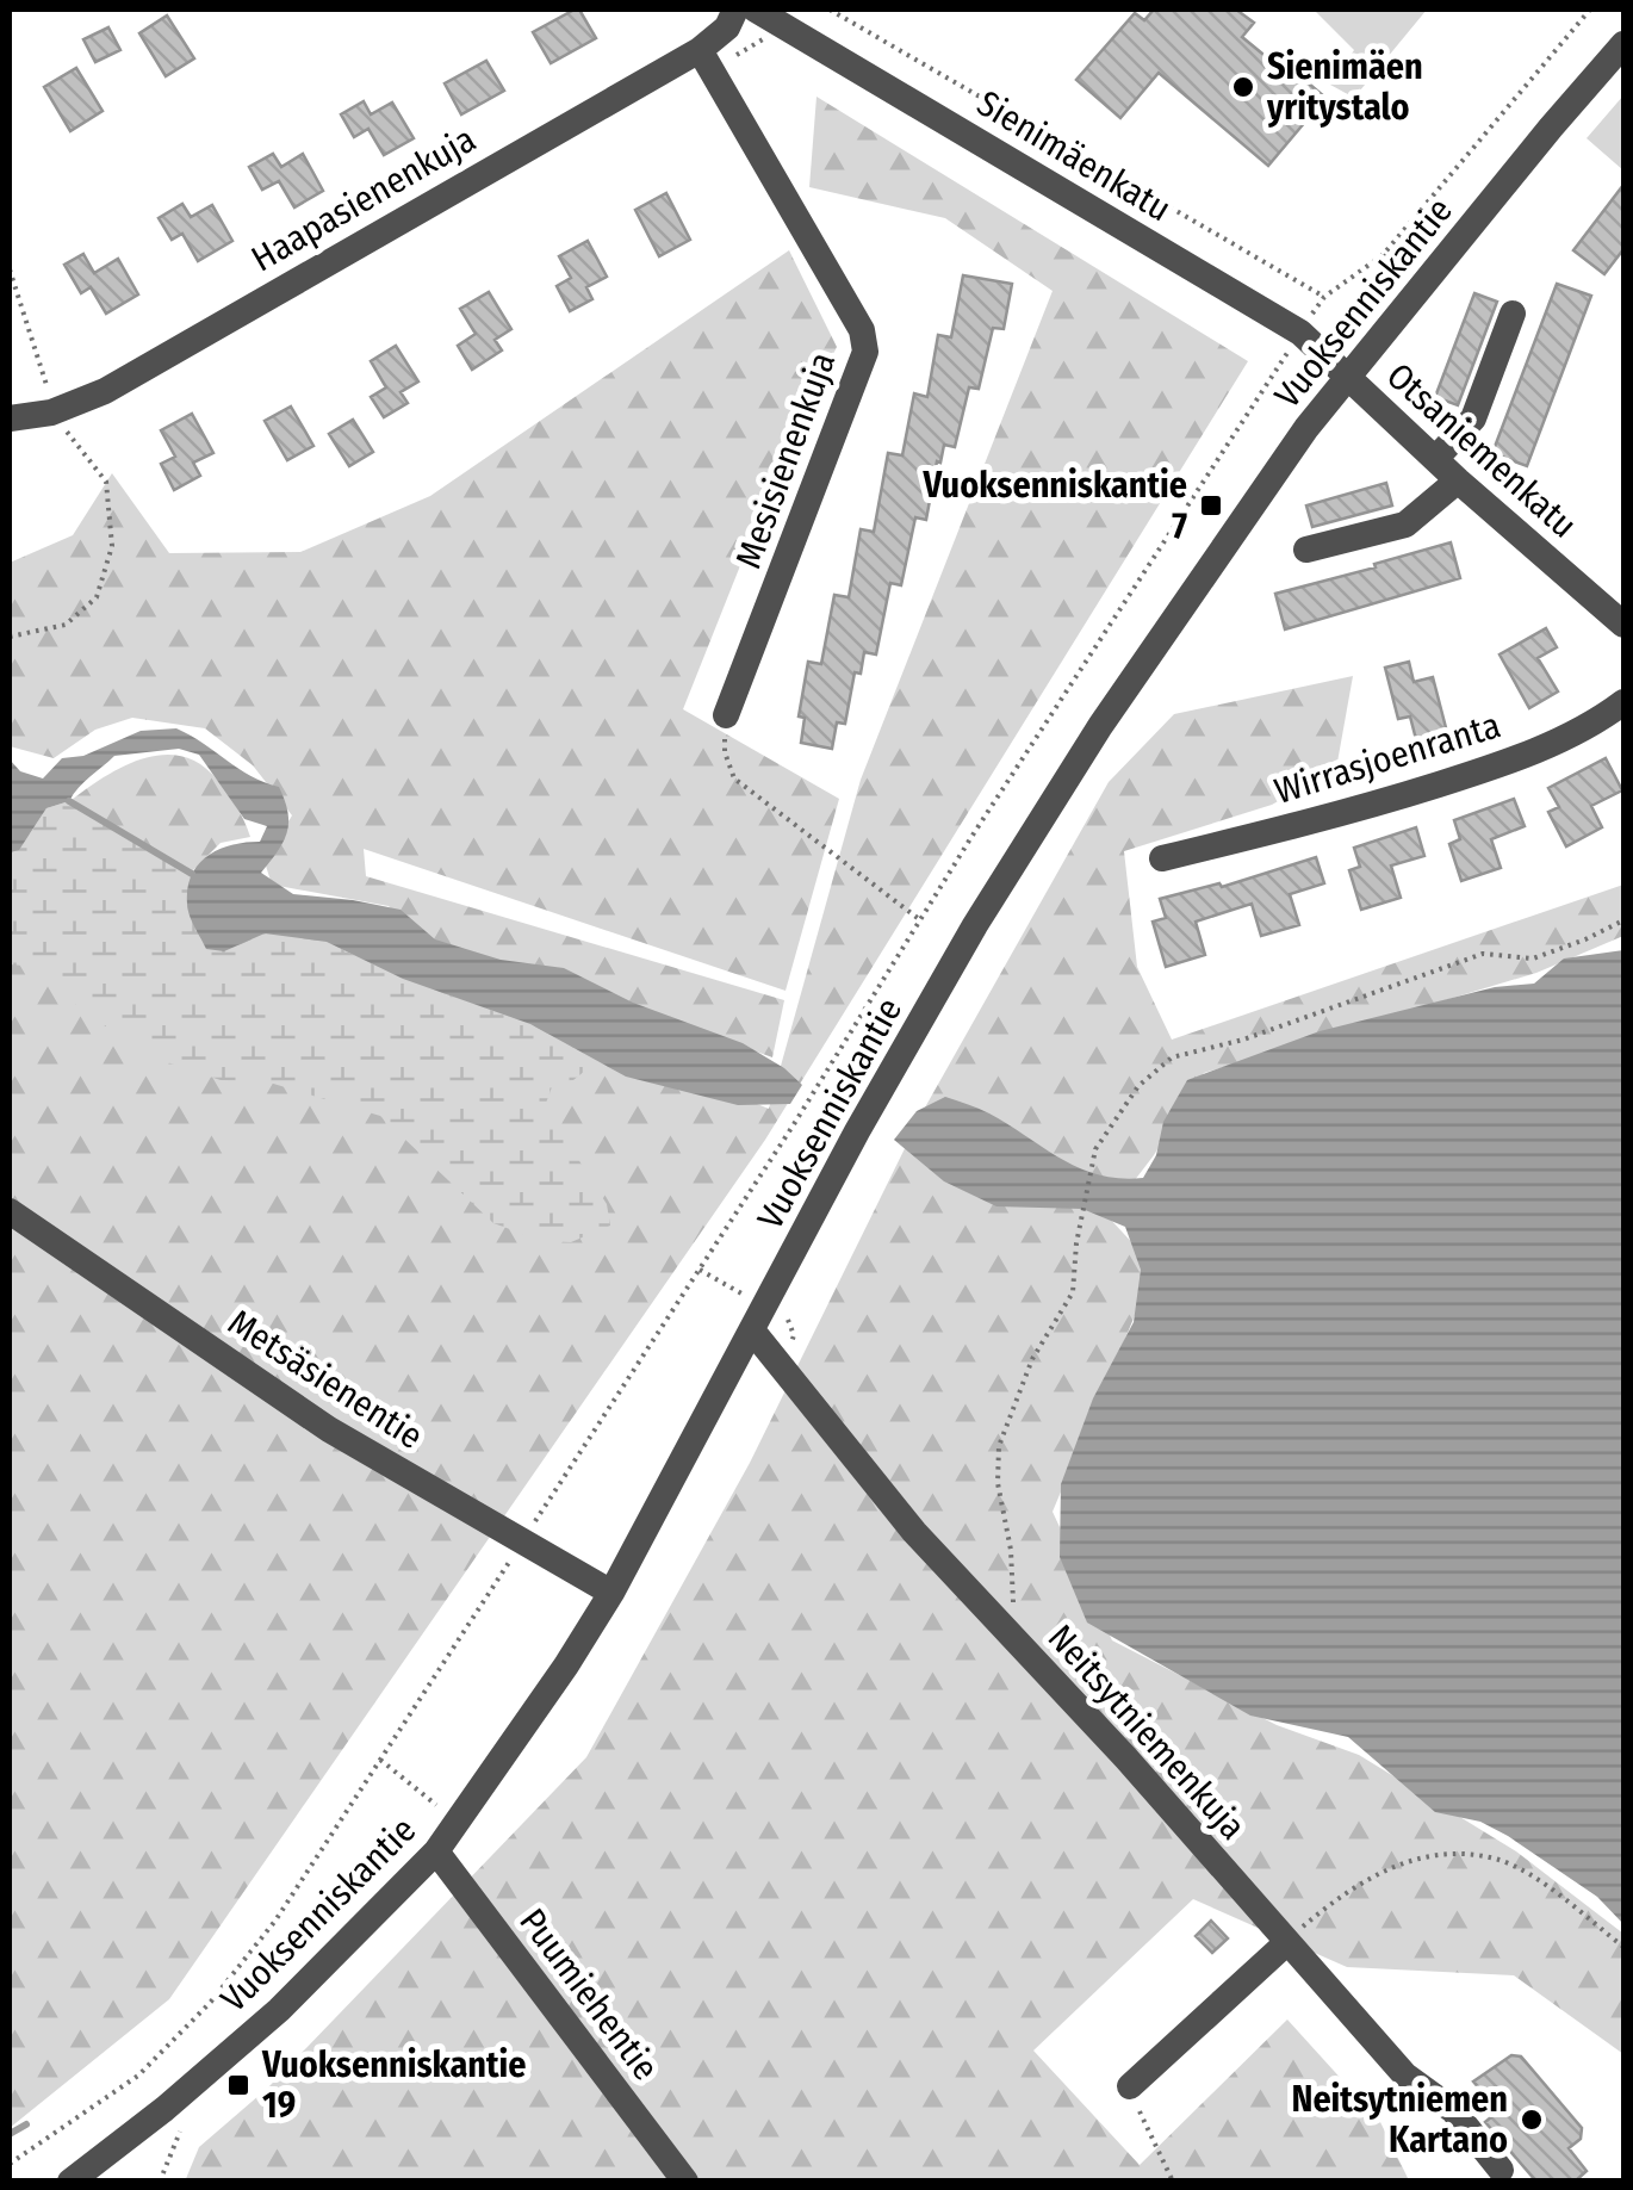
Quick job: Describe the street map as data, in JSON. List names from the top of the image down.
{
  "streets": {
    "street": [
      "Sienimäenkatu",
      "Haapasienenkuja",
      "Vuoksenniskantie",
      "Otsaniemenkatu",
      "Mesisienenkuja",
      "Wirrasjoenranta",
      "Metsäsienentie",
      "Neitsytniemenkuja",
      "Puumiehentie"
    ]
  },
  "crossings": [
    ["Sienimäenkatu", "Vuoksenniskantie"],
    ["Sienimäenkatu", "Otsaniemenkatu"],
    ["Haapasienenkuja", "Mesisienenkuja"],
    ["Vuoksenniskantie", "Otsaniemenkatu"],
    ["Vuoksenniskantie", "Metsäsienentie"],
    ["Vuoksenniskantie", "Neitsytniemenkuja"],
    ["Vuoksenniskantie", "Puumiehentie"]
  ],
  "places": {
    "other": ["Sienimäen yritystalo", "Neitsytniemen Kartano"],
    "transit": ["Vuoksenniskantie 7", "Vuoksenniskantie 19"]
  }
}
